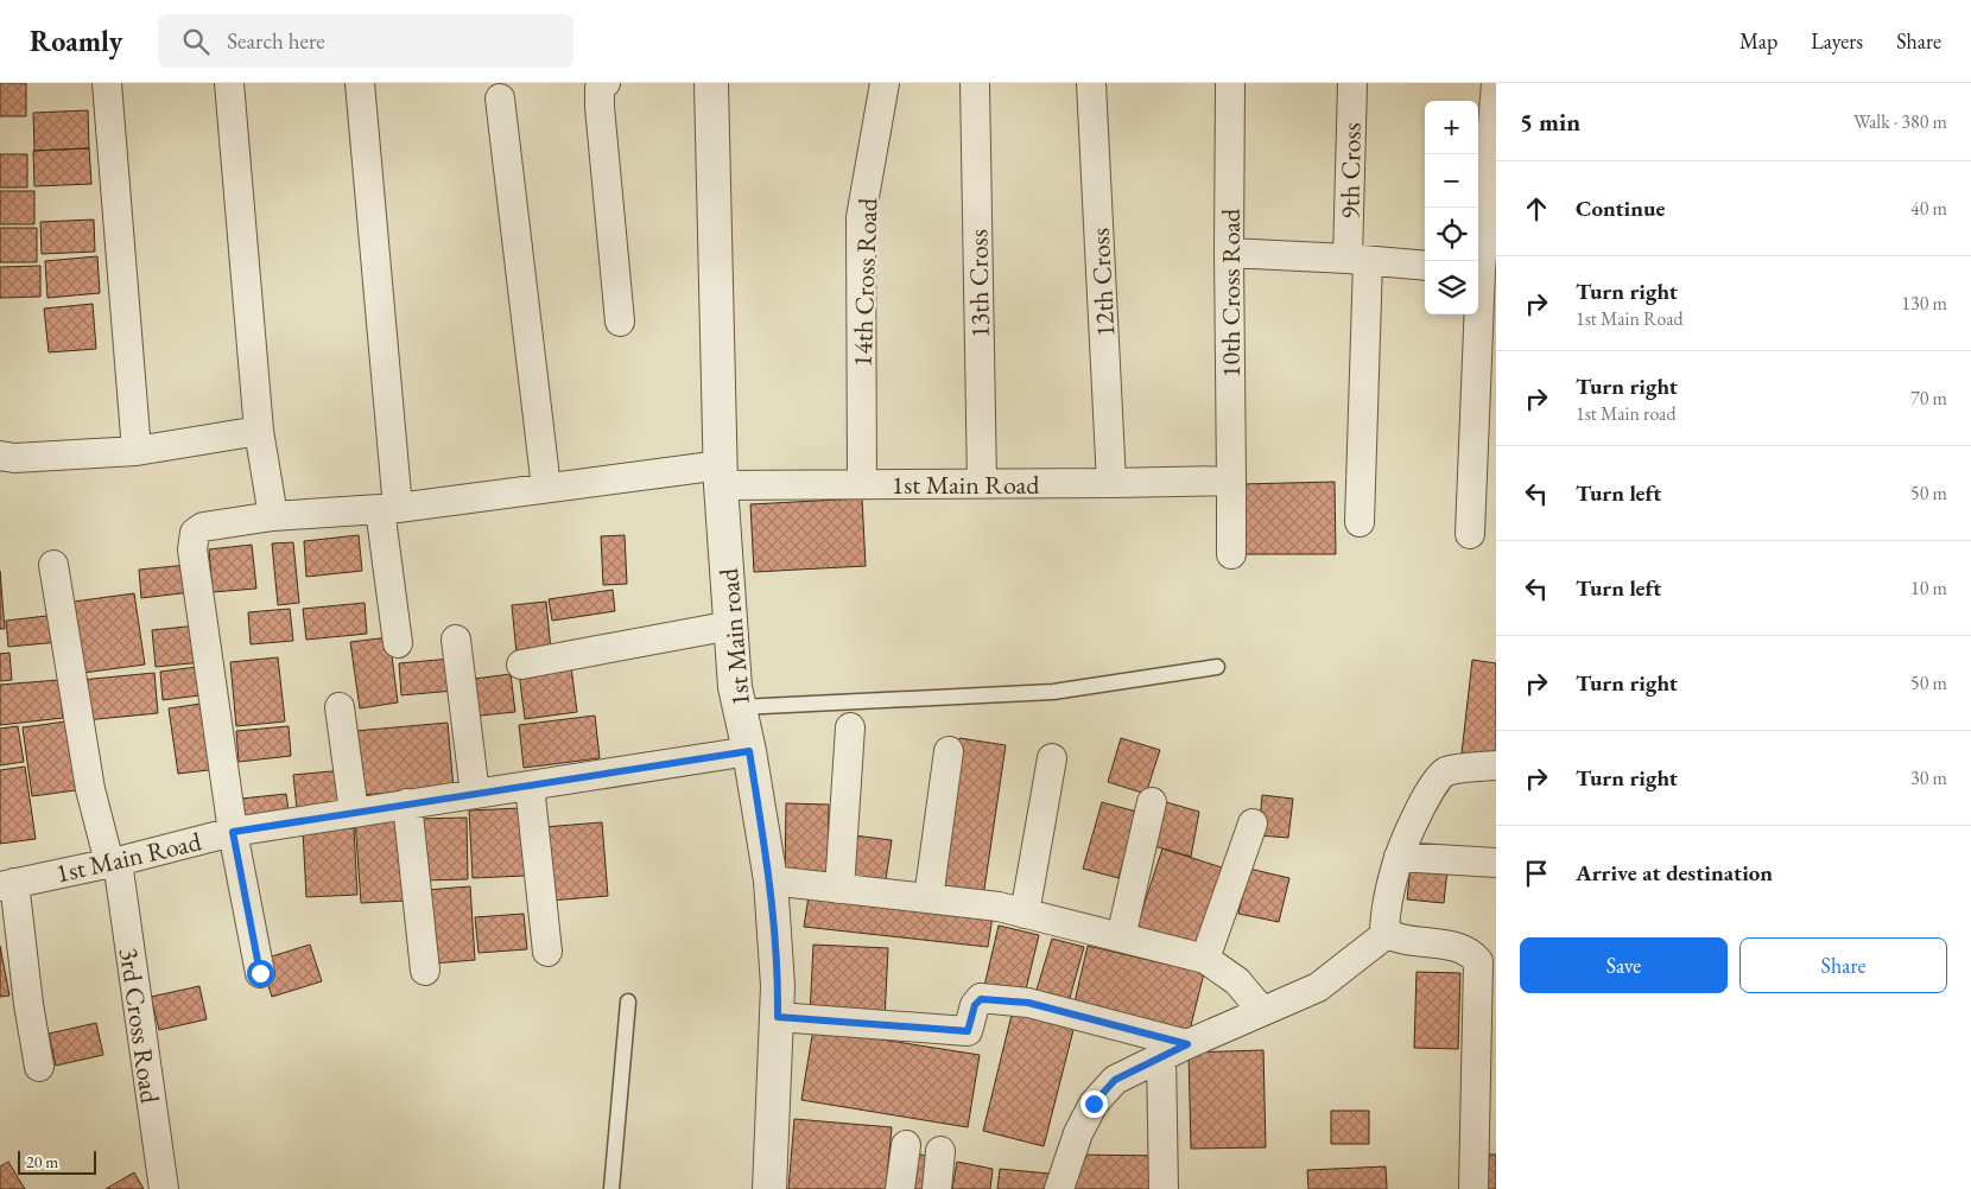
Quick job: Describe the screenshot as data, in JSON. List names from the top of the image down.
{
  "streets": {
    "street": [
      "9th Cross",
      "14th Cross Road",
      "12th Cross",
      "13th Cross",
      "10th Cross Road",
      "1st Main Road",
      "1st Main road",
      "3rd Cross Road"
    ]
  },
  "crossings": [
    ["14th Cross Road", "1st Main Road"],
    ["12th Cross", "1st Main Road"],
    ["13th Cross", "1st Main Road"],
    ["10th Cross Road", "1st Main Road"],
    ["1st Main Road", "1st Main road"],
    ["1st Main Road", "3rd Cross Road"]
  ],
  "scale_bar": "20 m",
  "page": {
    "header": "Roamly",
    "search": "Search here",
    "nav": ["Map", "Layers", "Share"],
    "heading": ["5 min", "Walk · 380 m"],
    "map_buttons": ["+", "−"],
    "list": [
      ["Continue", "40 m"],
      ["Turn right", "1st Main Road", "130 m"],
      ["Turn right", "1st Main road", "70 m"],
      ["Turn left", "50 m"],
      ["Turn left", "10 m"],
      ["Turn right", "50 m"],
      ["Turn right", "30 m"],
      "Arrive at destination"
    ],
    "buttons": ["Save", "Share"],
    "scale": "20 m"
  }
}
